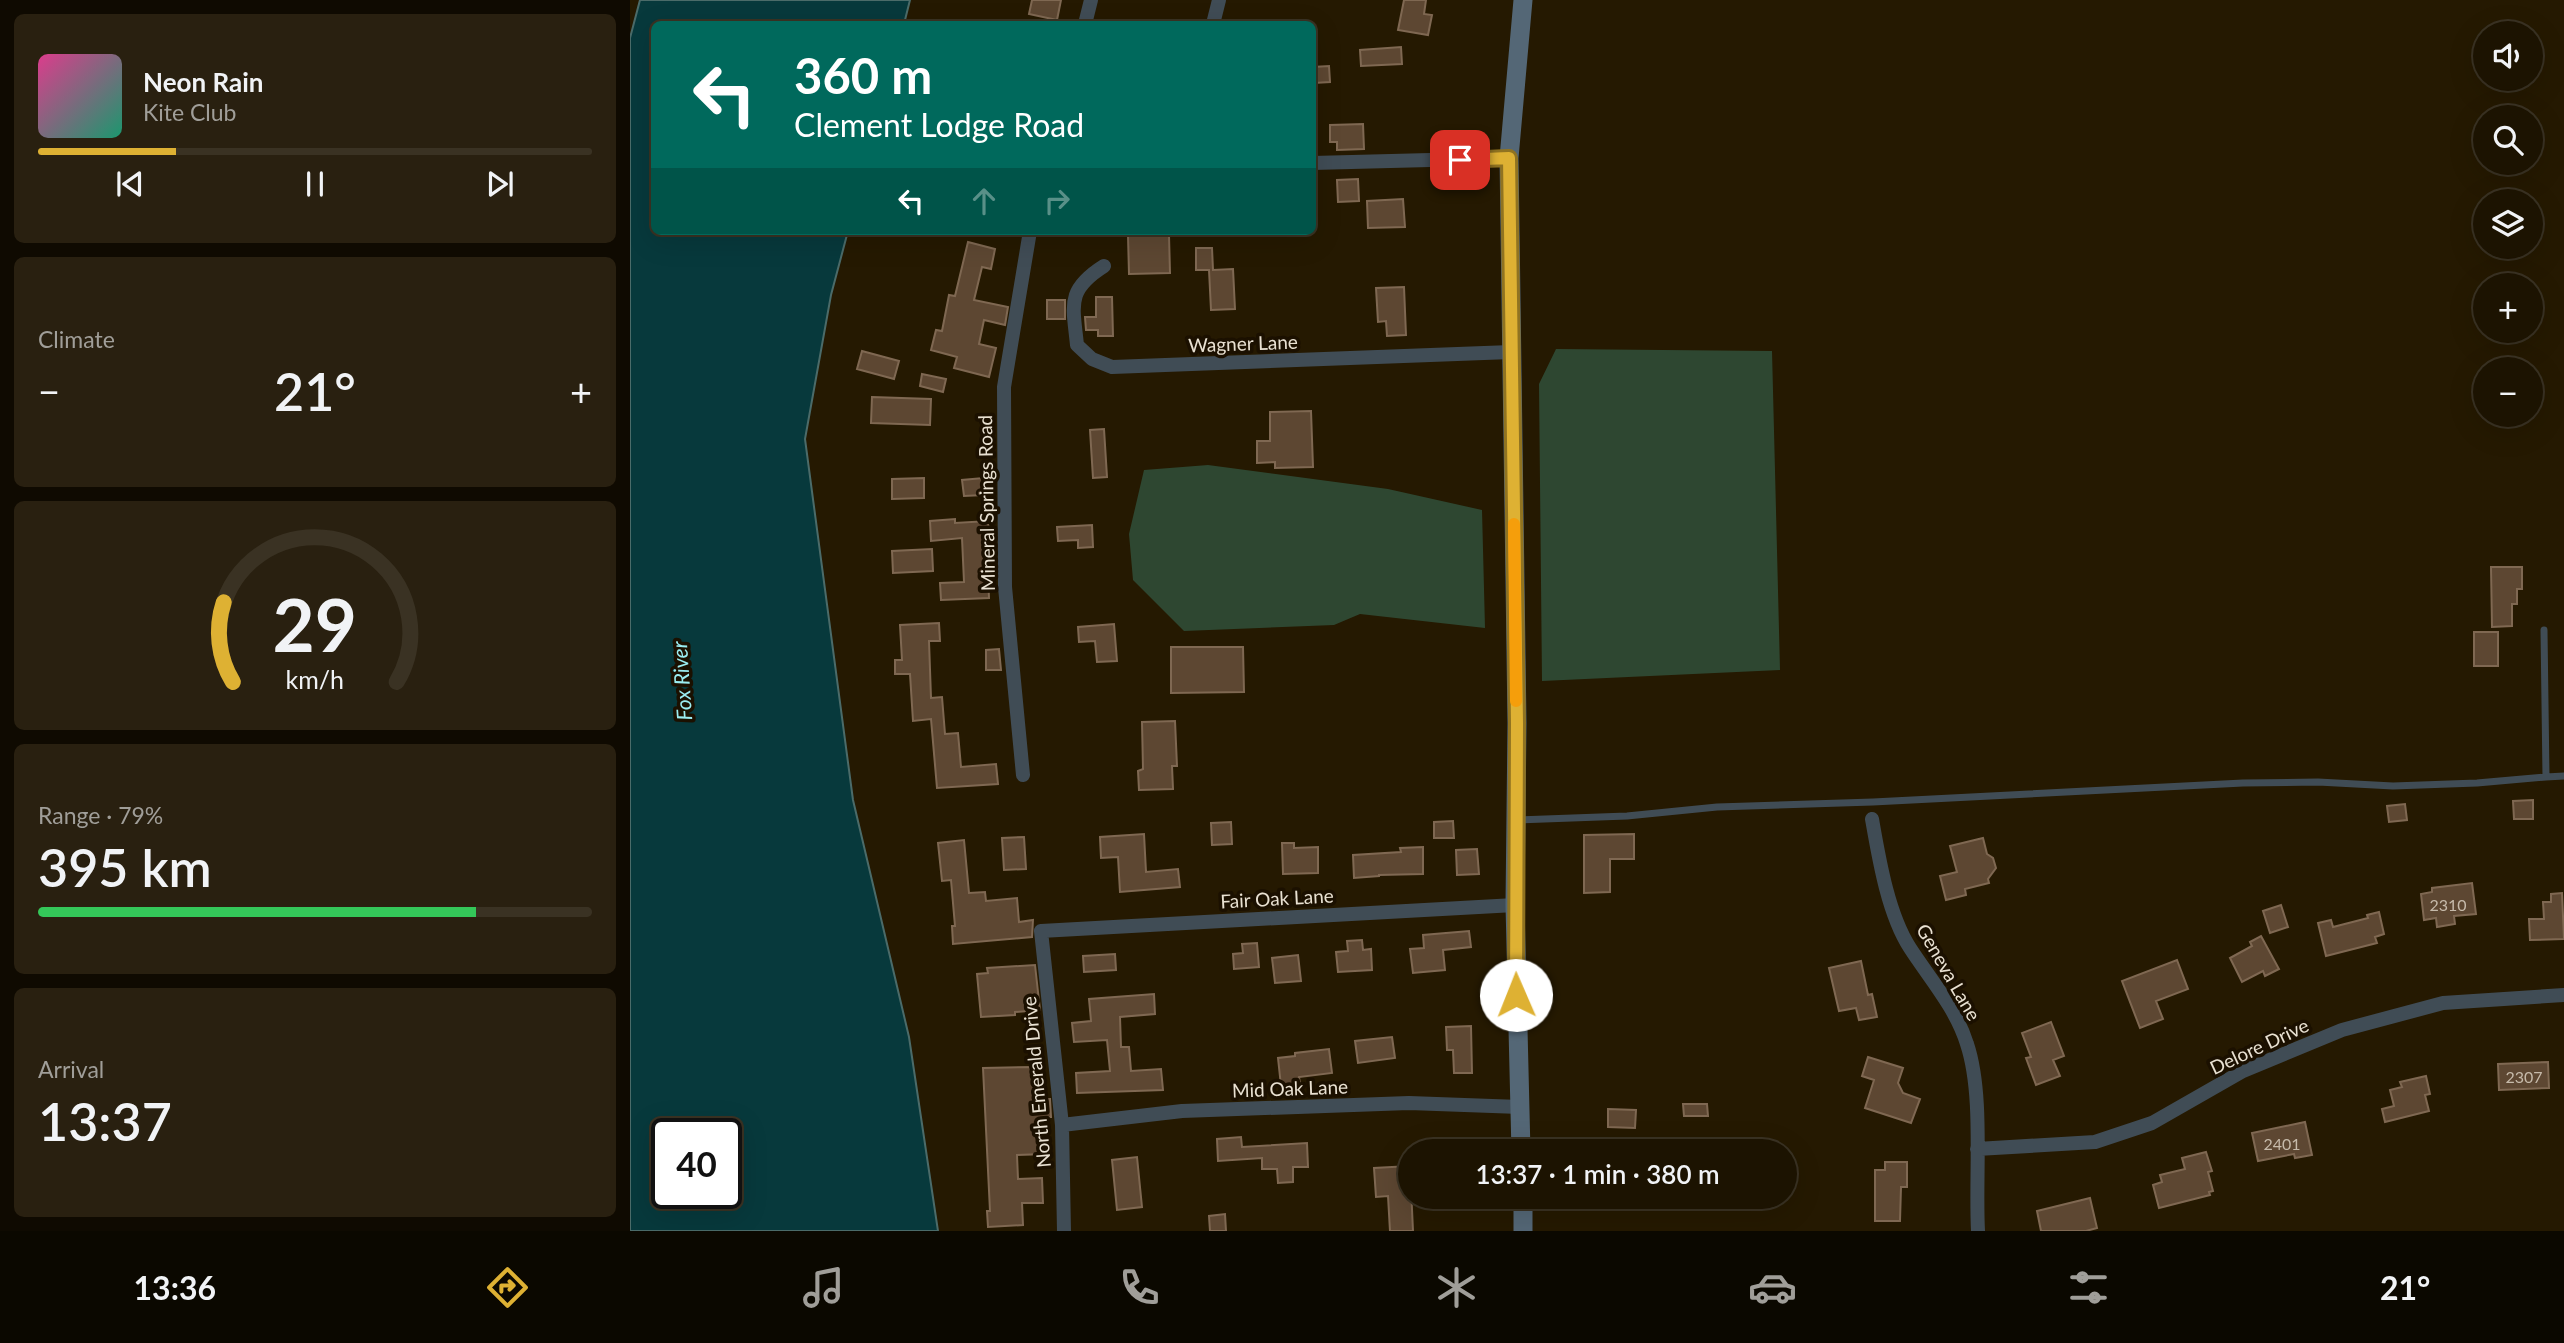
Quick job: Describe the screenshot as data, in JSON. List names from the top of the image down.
{
  "streets": {
    "street": [
      "Wagner Lane",
      "Mineral Springs Road",
      "Fair Oak Lane",
      "Geneva Lane",
      "Delore Drive",
      "North Emerald Drive",
      "Mid Oak Lane"
    ]
  },
  "crossings": [
    ["Fair Oak Lane", "North Emerald Drive"],
    ["Geneva Lane", "Delore Drive"],
    ["North Emerald Drive", "Mid Oak Lane"]
  ],
  "water": ["Fox River"],
  "house_numbers": ["2310", "2307", "2401"],
  "page": {
    "map_buttons": ["+", "−"],
    "turn": ["360 m", "Clement Lodge Road"],
    "song": ["Neon Rain", "Kite Club"],
    "tile": [
      "Climate",
      ["Range · 79%", "395 km"],
      ["Arrival", "13:37"]
    ],
    "heat": ["−", "21°", "+"],
    "limit": "40",
    "trip": "13:37 · 1 min · 380 m",
    "tabs": ["13:36", "21°"],
    "gauge": ["29", "km/h"]
  }
}
